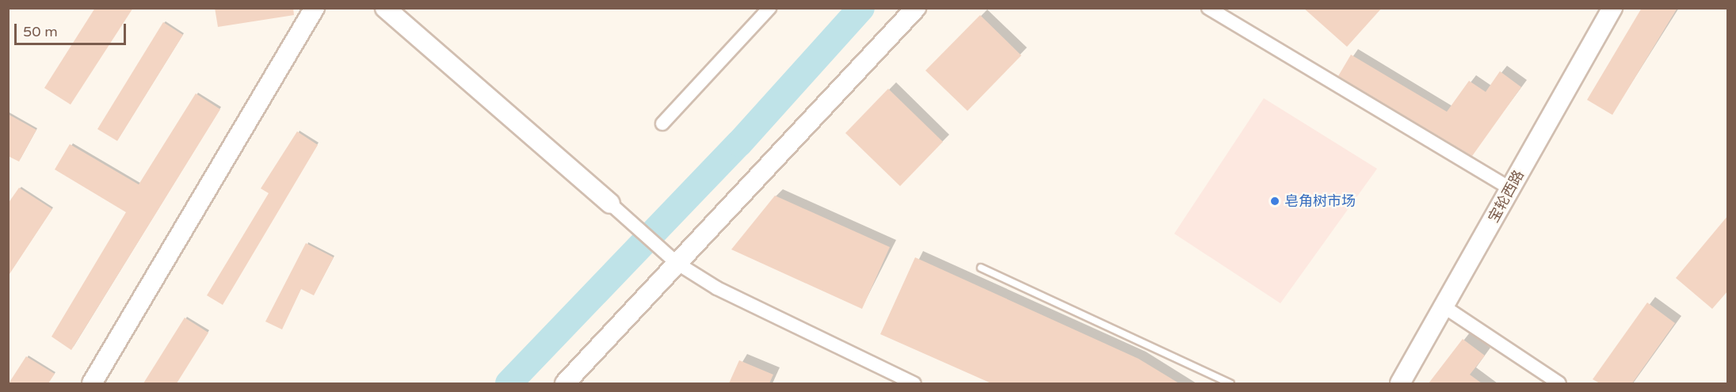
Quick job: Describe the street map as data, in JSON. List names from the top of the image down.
{
  "streets": {
    "street": ["宝轮西路"]
  },
  "places": ["皂角树市场"],
  "scale_bar": "50 m"
}
